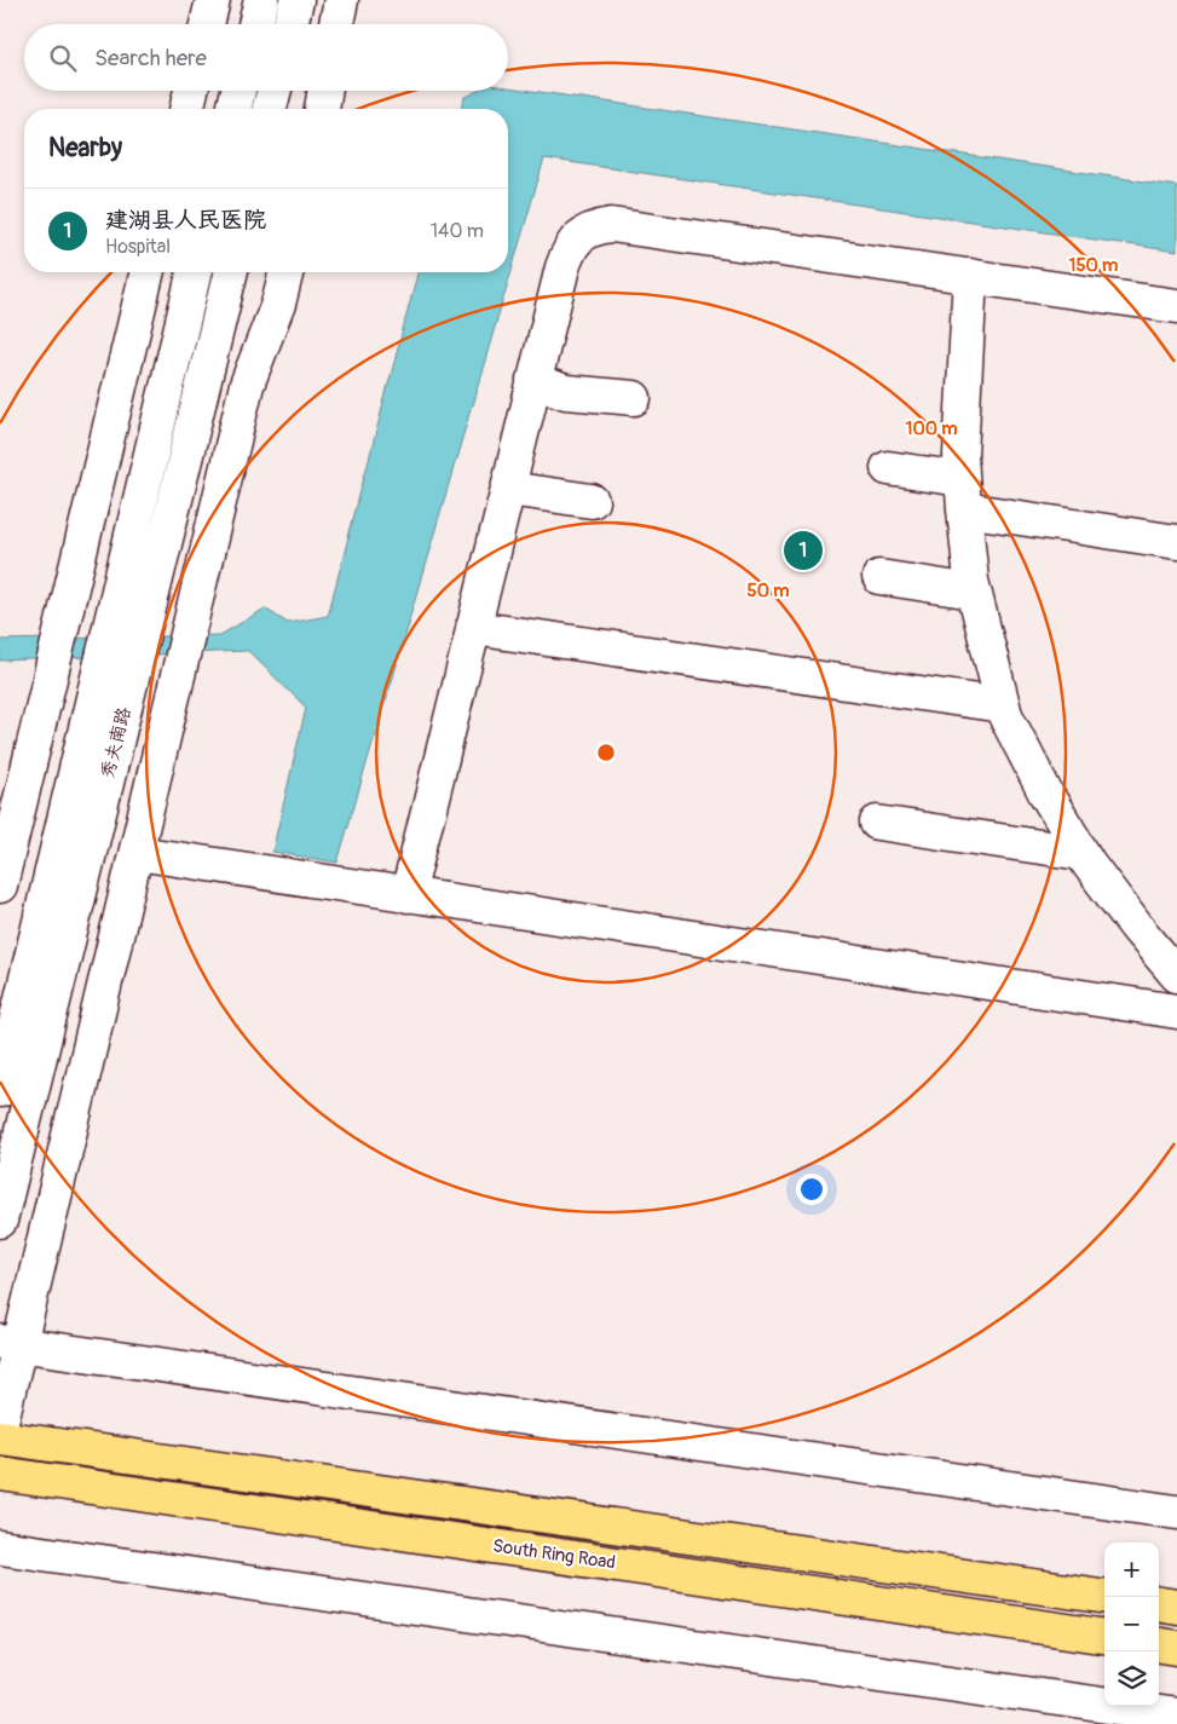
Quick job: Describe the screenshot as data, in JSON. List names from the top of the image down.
{
  "streets": {
    "highway": ["South Ring Road"],
    "street": ["秀夫南路"]
  },
  "page": {
    "search": "Search here",
    "heading": "Nearby",
    "list": [
      {
        "mark": "1",
        "name": "建湖县人民医院",
        "note": "Hospital",
        "value": "140 m"
      }
    ],
    "pins": "1",
    "map_buttons": ["+", "−"]
  },
  "rings": ["150 m", "100 m", "50 m"]
}
